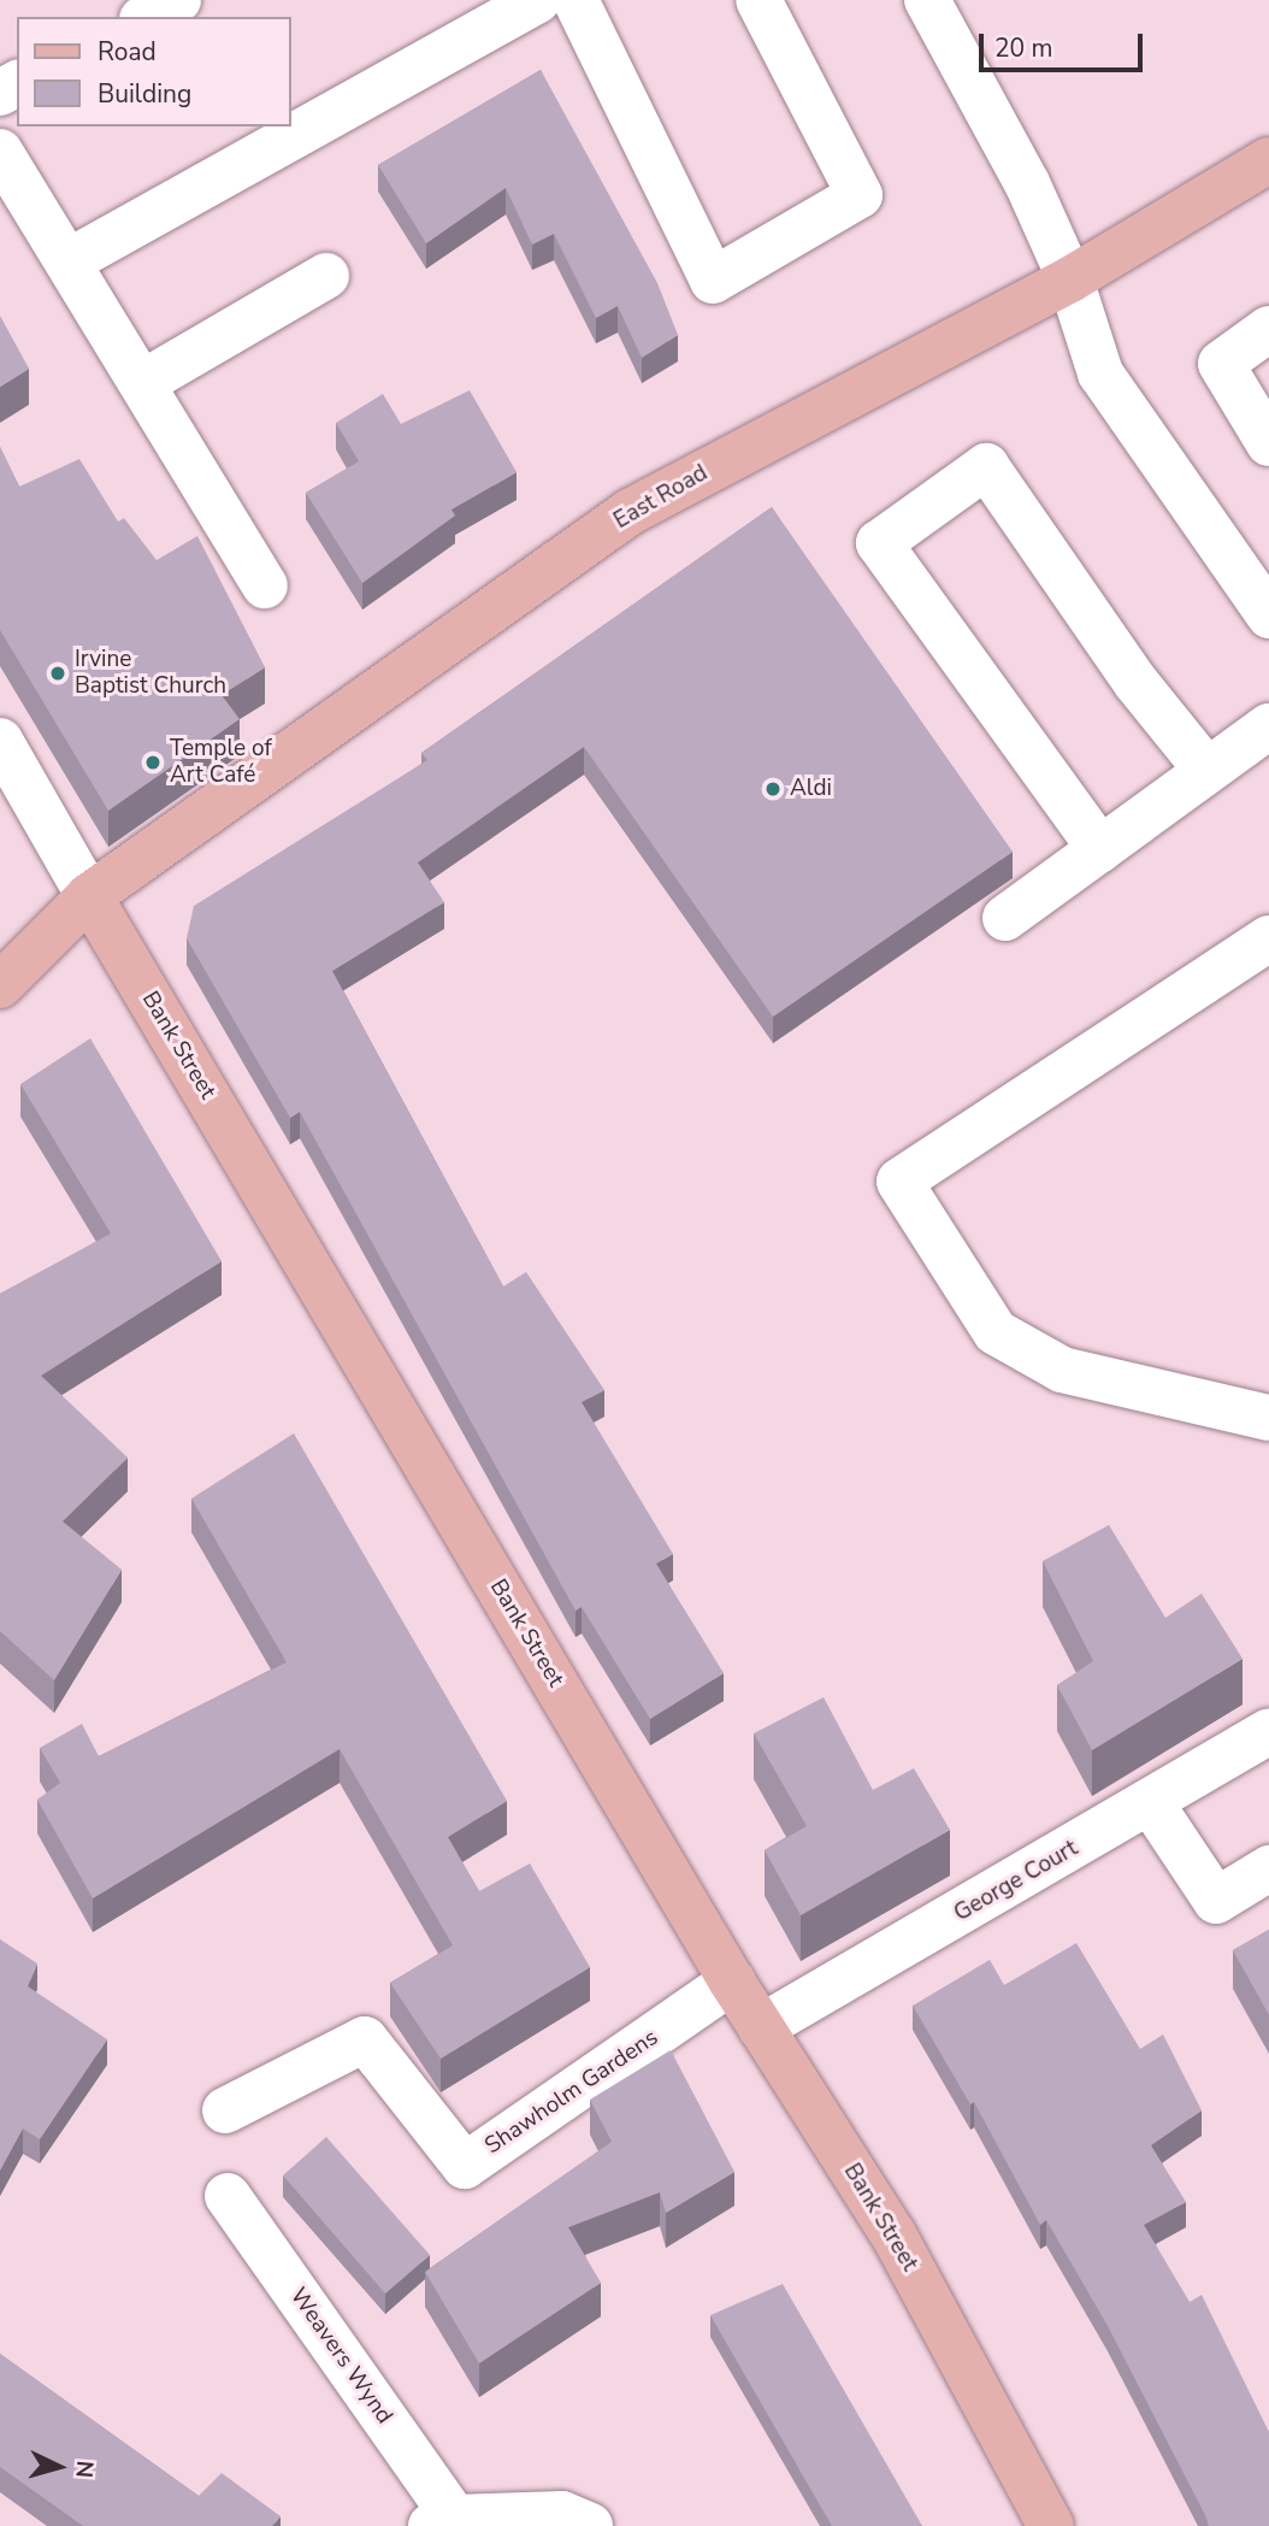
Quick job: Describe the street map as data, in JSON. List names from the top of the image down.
{
  "streets": {
    "main road": ["East Road", "Bank Street"],
    "street": ["George Court", "Shawholm Gardens", "Weavers Wynd"]
  },
  "crossings": [
    ["East Road", "Bank Street"],
    ["Bank Street", "George Court"],
    ["Bank Street", "Shawholm Gardens"]
  ],
  "places": ["Irvine Baptist Church", "Temple of Art Café", "Aldi"],
  "legend": ["Road", "Building"],
  "scale_bar": "20 m",
  "north": "right"
}
